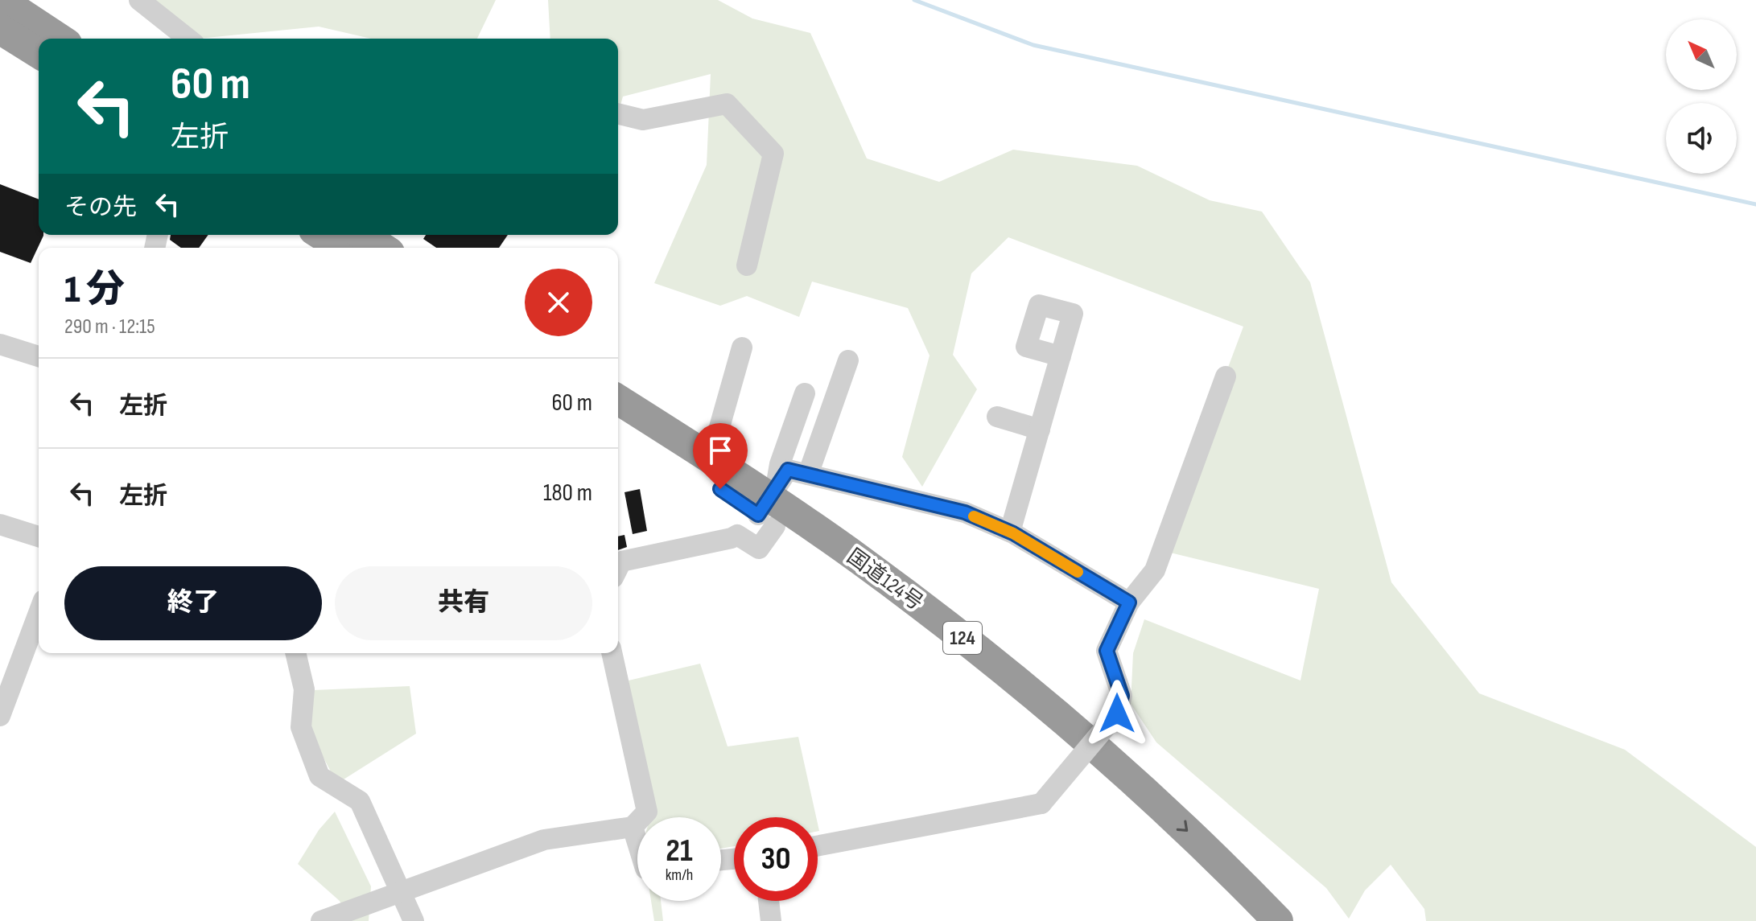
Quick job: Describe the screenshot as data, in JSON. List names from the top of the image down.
{
  "streets": {
    "highway": ["国道124号", "124"]
  },
  "north": "top left",
  "page": {
    "turn": ["60 m", "左折"],
    "then": "その先",
    "heading": ["1 分", "290 m · 12:15"],
    "list": [
      {
        "name": "左折",
        "value": "60 m"
      },
      {
        "name": "左折",
        "value": "180 m"
      }
    ],
    "buttons": ["終了", "共有"],
    "speed": "21 km/h",
    "limit": "30"
  }
}
